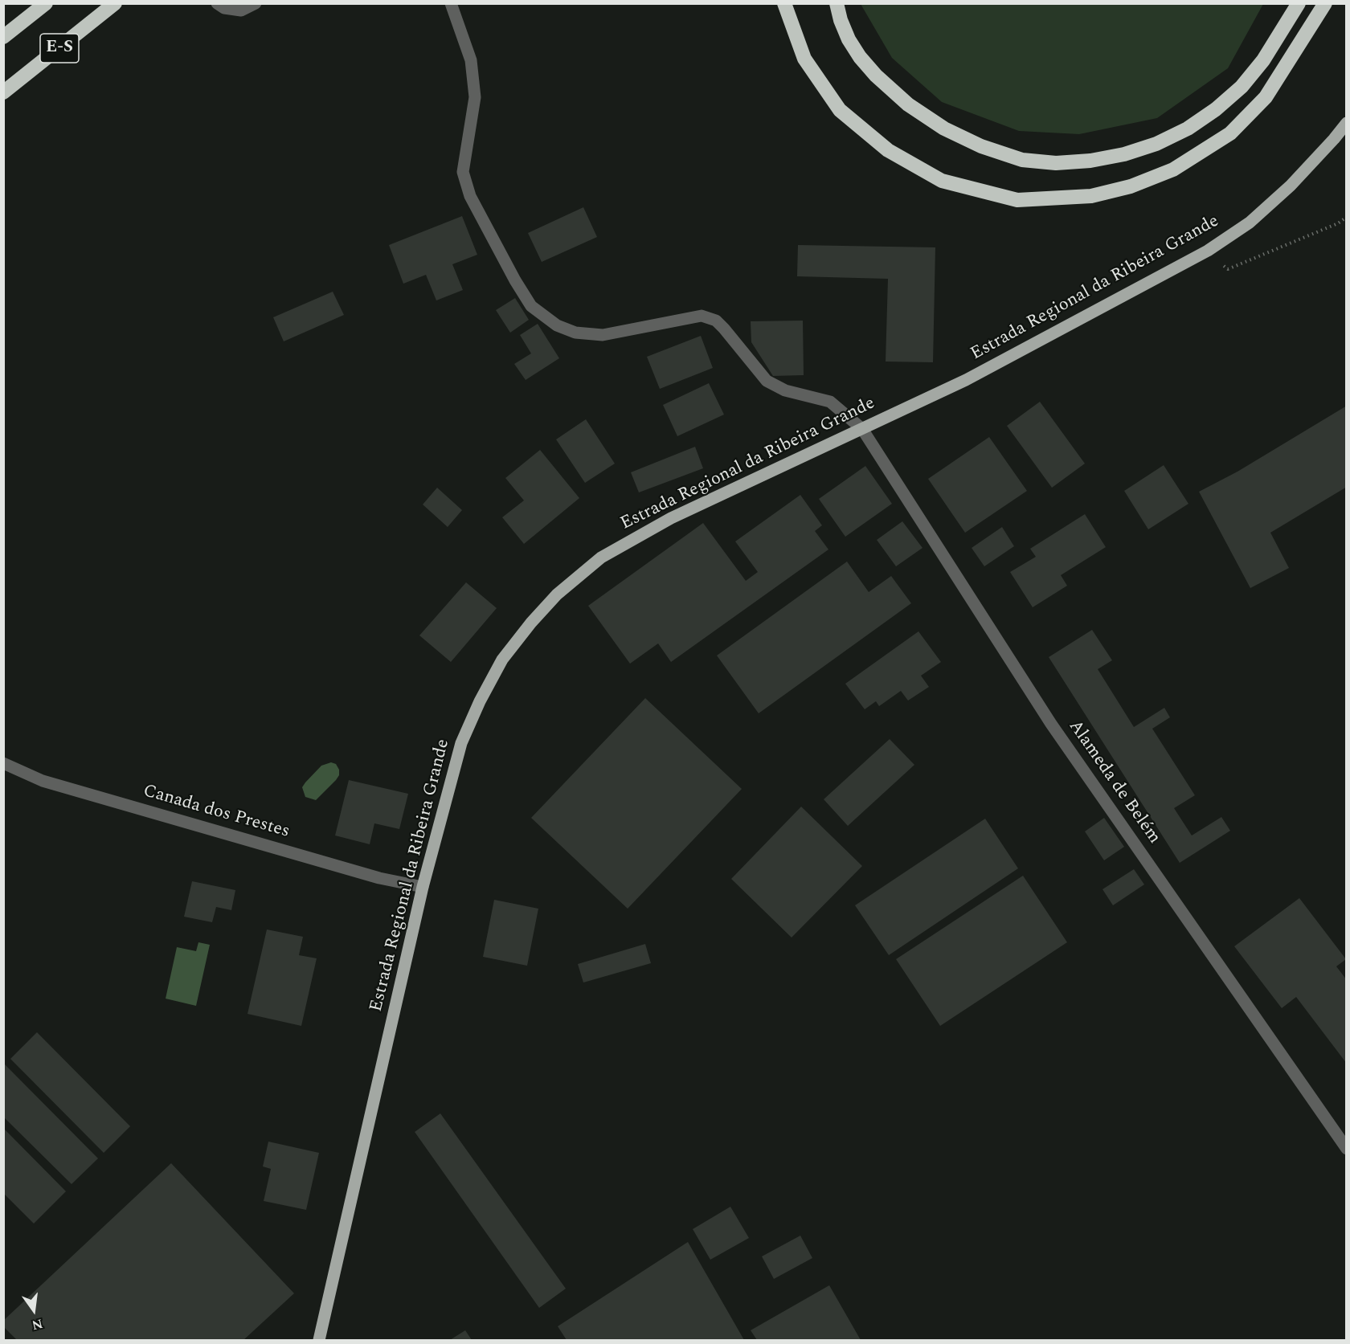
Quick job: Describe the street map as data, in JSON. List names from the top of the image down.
{
  "streets": {
    "highway": ["E-S"],
    "main road": ["Estrada Regional da Ribeira Grande"],
    "street": ["Alameda de Belém", "Canada dos Prestes"]
  },
  "crossings": [
    ["Estrada Regional da Ribeira Grande", "Alameda de Belém"],
    ["Estrada Regional da Ribeira Grande", "Canada dos Prestes"]
  ],
  "north": "bottom"
}
